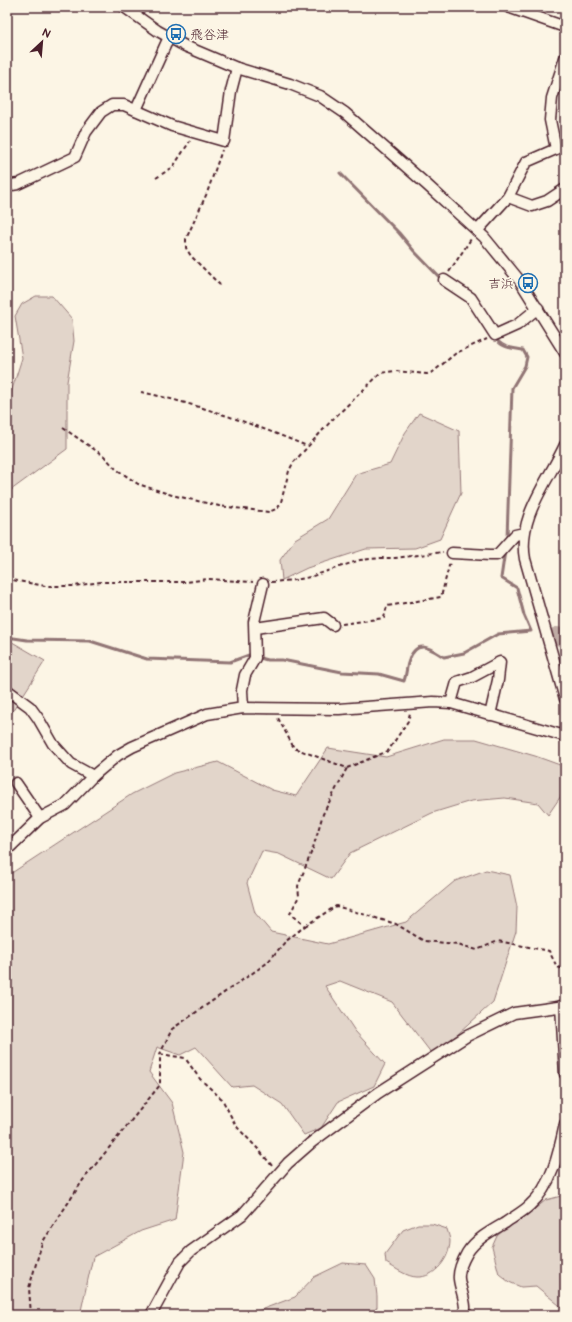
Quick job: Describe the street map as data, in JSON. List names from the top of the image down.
{
  "places": {
    "bus stop": ["飛谷津", "吉浜"]
  },
  "north": "top right"
}
